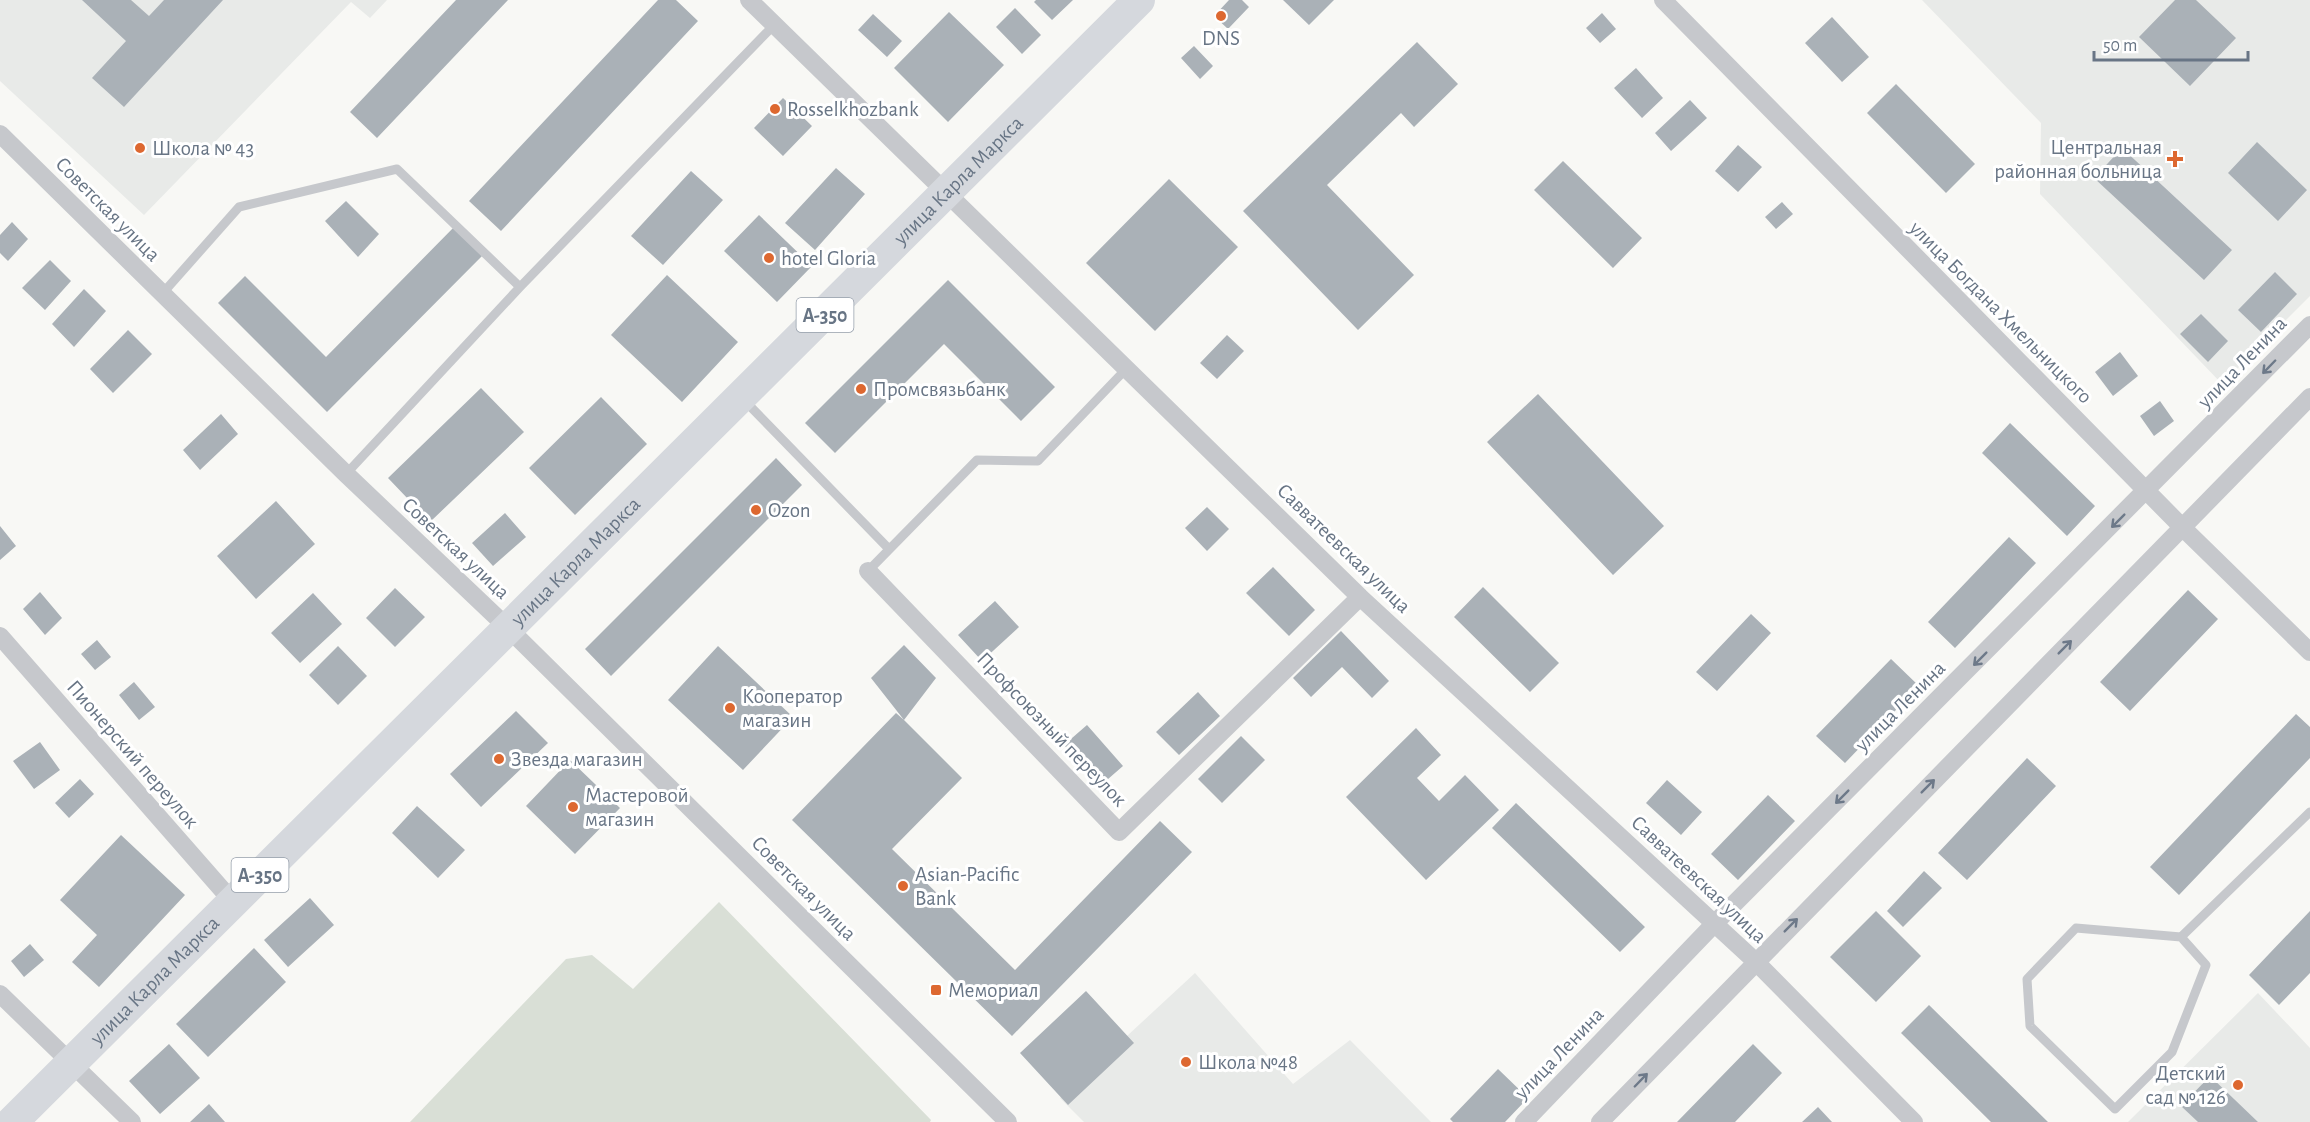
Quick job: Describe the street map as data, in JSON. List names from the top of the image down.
{
  "streets": {
    "highway": ["улица Карла Маркса", "А-350"],
    "street": [
      "Советская улица",
      "улица Богдана Хмельницкого",
      "улица Ленина",
      "Савватеевская улица",
      "Профсоюзный переулок",
      "Пионерский переулок"
    ]
  },
  "crossings": [
    ["улица Карла Маркса", "Советская улица"],
    ["улица Карла Маркса", "Савватеевская улица"],
    ["улица Карла Маркса", "Пионерский переулок"],
    ["улица Богдана Хмельницкого", "улица Ленина"],
    ["улица Ленина", "Савватеевская улица"],
    ["Савватеевская улица", "Профсоюзный переулок"]
  ],
  "places": {
    "other": [
      "DNS",
      "Rosselkhozbank",
      "Школа № 43",
      "hotel Gloria",
      "Промсвязьбанк",
      "Ozon",
      "Кооператор магазин",
      "Звезда магазин",
      "Мастеровой магазин",
      "Asian-Pacific Bank",
      "Школа №48",
      "Детский сад № 126"
    ],
    "health": ["Центральная районная больница"],
    "transit": ["Мемориал"]
  },
  "scale_bar": "50 m"
}
